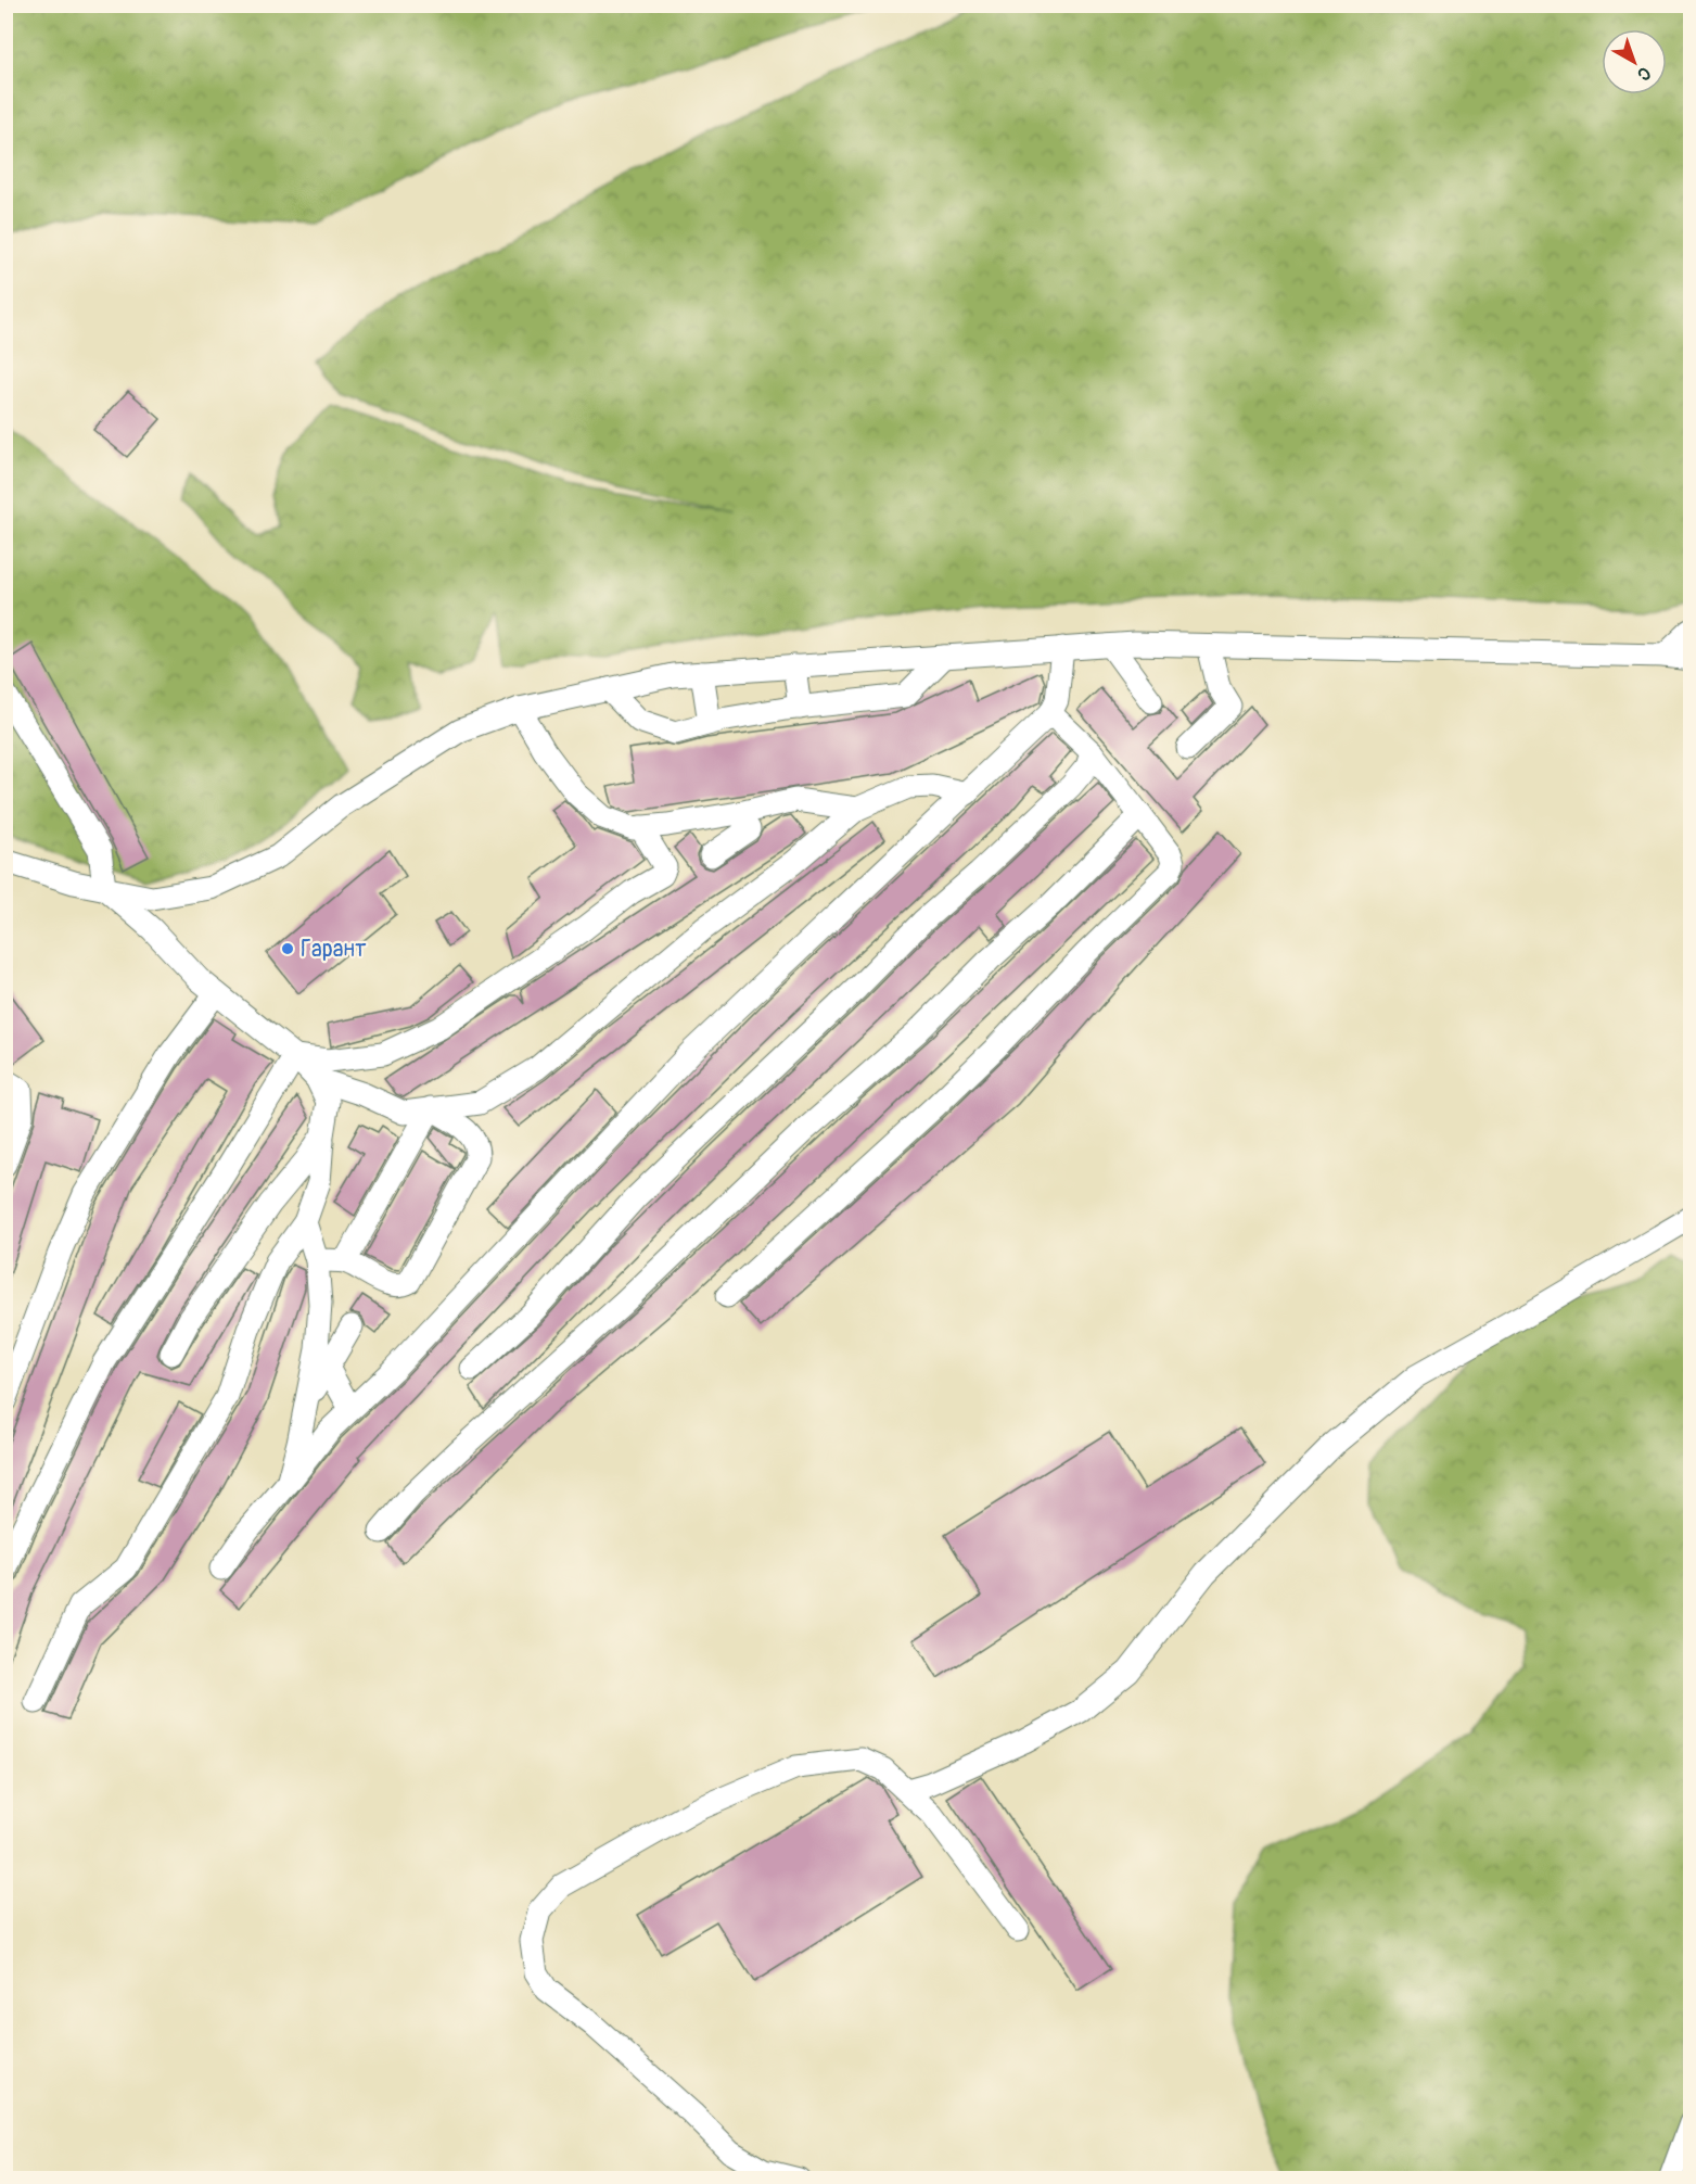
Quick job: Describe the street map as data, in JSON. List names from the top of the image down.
{
  "places": ["Гарант"],
  "north": "bottom right"
}
